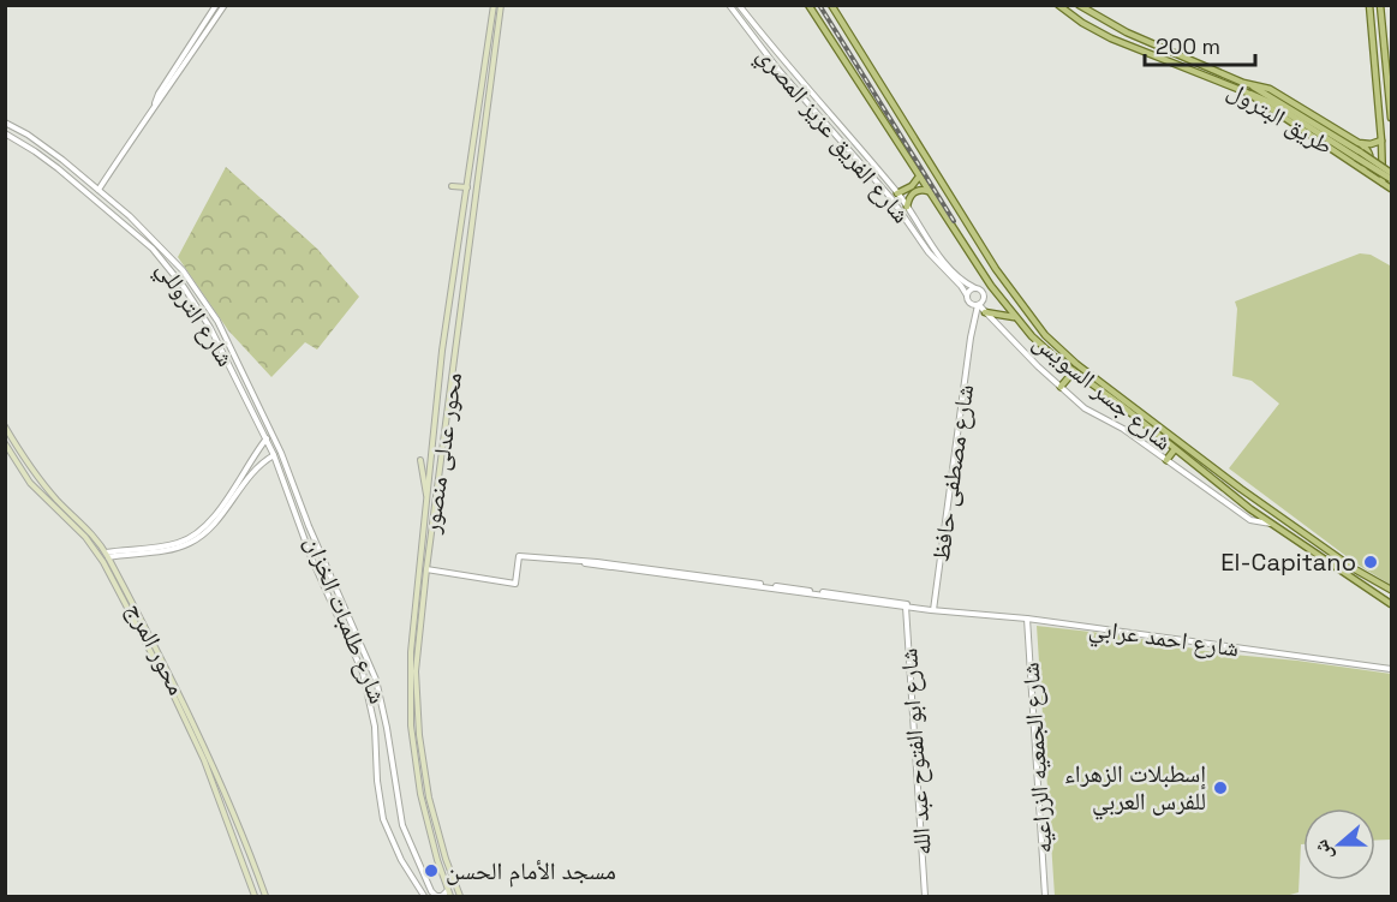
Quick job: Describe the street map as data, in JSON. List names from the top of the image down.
{
  "streets": {
    "main road": [
      "طريق البترول",
      "شارع جسر السويس",
      "محور عدلى منصور",
      "محور المرج"
    ],
    "street": [
      "شارع الفريق عزيز المصري",
      "شارع التروللي",
      "شارع مصطفى حافظ",
      "شارع طلمبات الخزان",
      "شارع احمد عرابي",
      "شارع ابو الفتوح عبد الله",
      "شارع الجمعيه الزراعيه"
    ]
  },
  "crossings": [
    ["شارع الفريق عزيز المصري", "شارع مصطفى حافظ"],
    ["شارع التروللي", "شارع طلمبات الخزان"],
    ["محور عدلى منصور", "شارع طلمبات الخزان"],
    ["محور عدلى منصور", "شارع احمد عرابي"],
    ["شارع مصطفى حافظ", "شارع احمد عرابي"],
    ["شارع احمد عرابي", "شارع ابو الفتوح عبد الله"],
    ["شارع احمد عرابي", "شارع الجمعيه الزراعيه"]
  ],
  "places": ["El-Capitano", "إسطبلات الزهراء للفرس العربي", "مسجد الأمام الحسن"],
  "scale_bar": "200 m",
  "north": "left"
}
